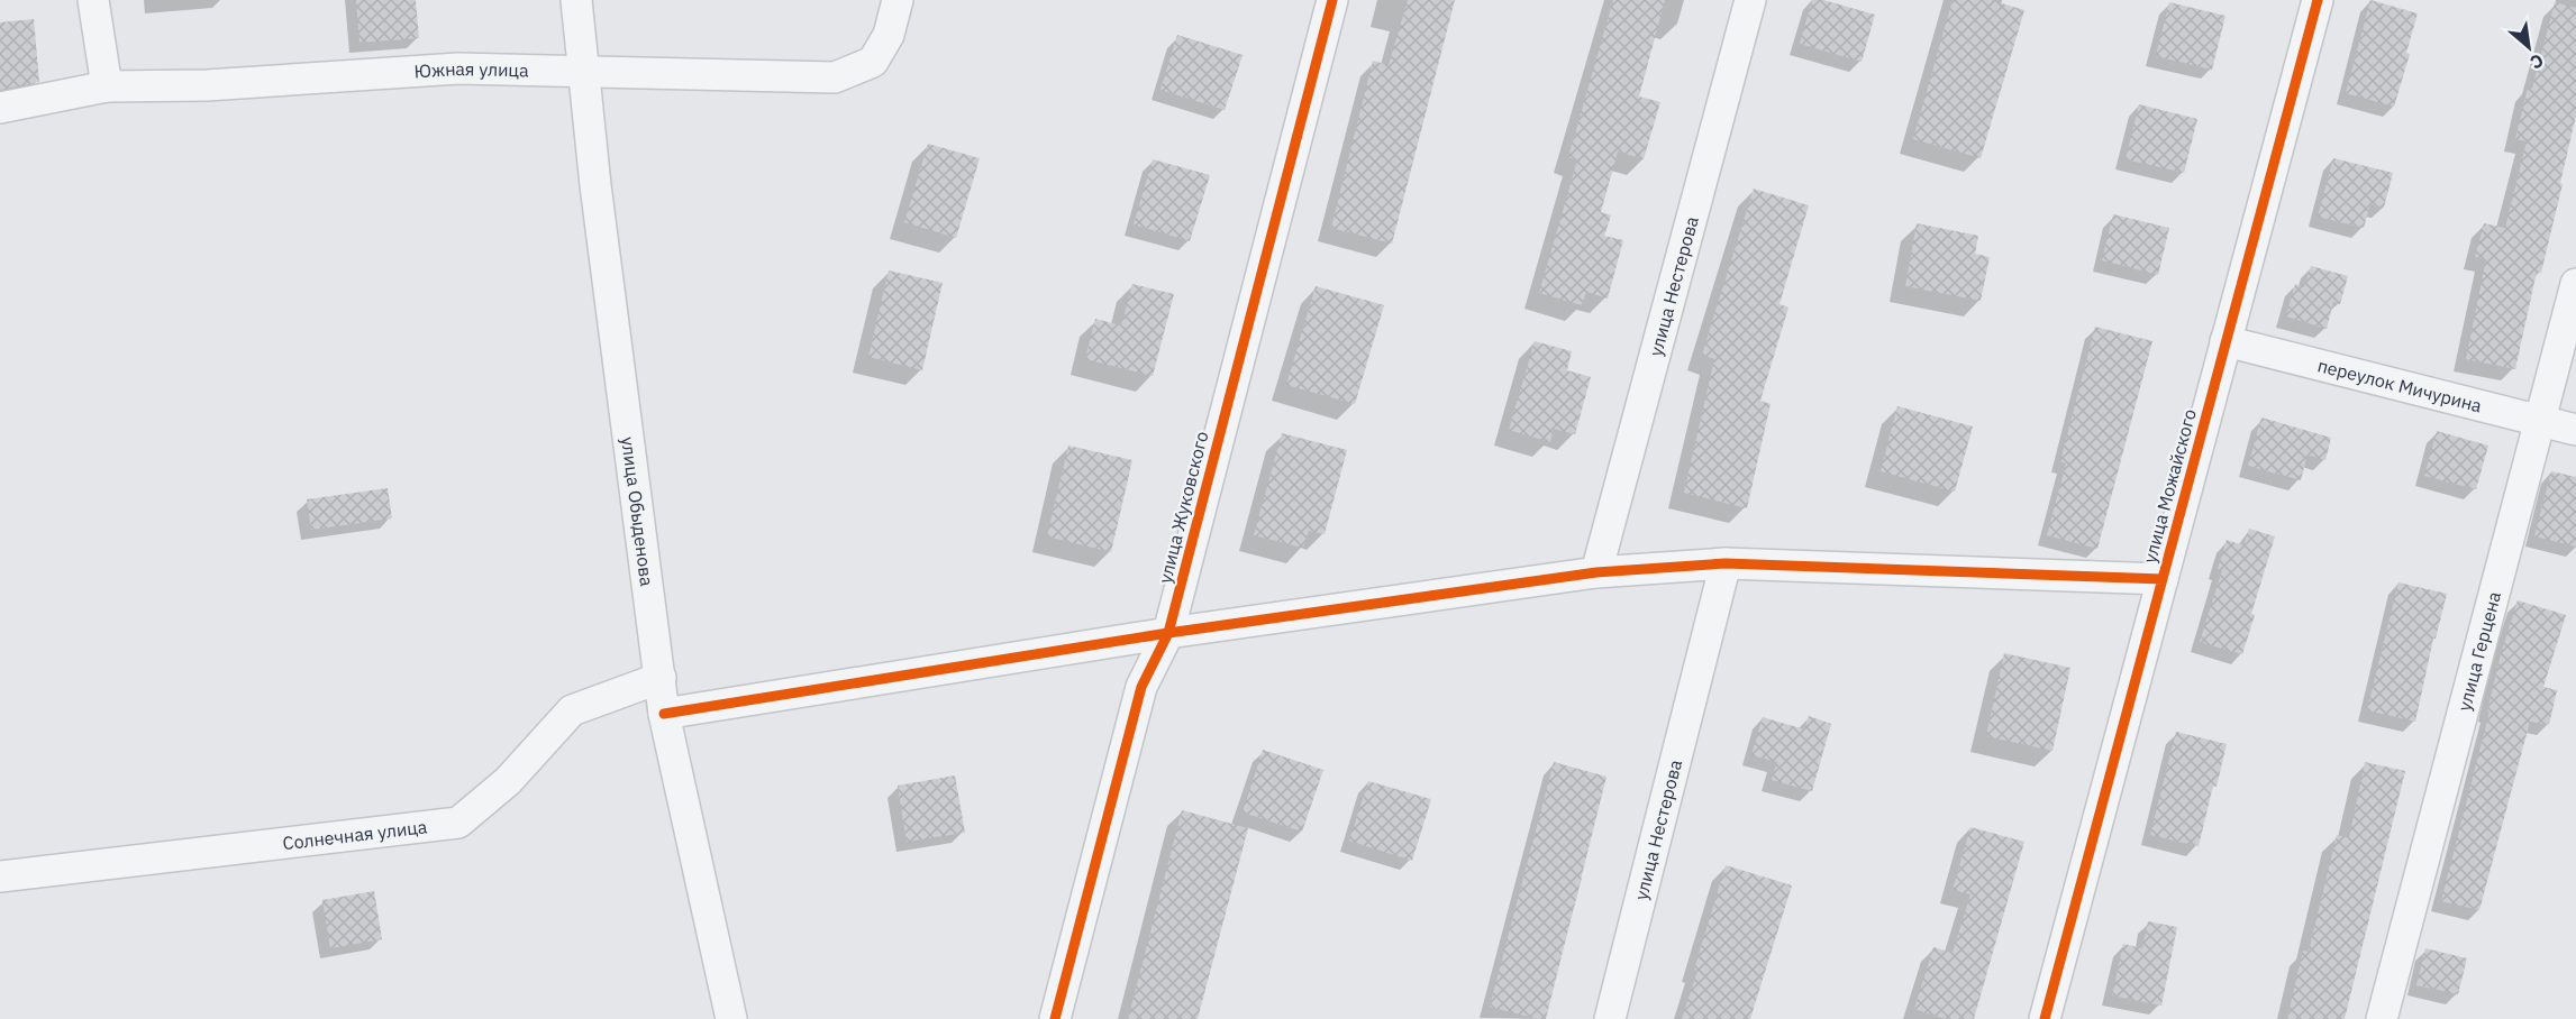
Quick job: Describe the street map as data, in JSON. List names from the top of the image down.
{
  "streets": {
    "street": [
      "Южная улица",
      "улица Нестерова",
      "переулок Мичурина",
      "улица Можайского",
      "улица Жуковского",
      "улица Обыденова",
      "улица Герцена",
      "Солнечная улица"
    ]
  },
  "crossings": [
    ["Южная улица", "улица Обыденова"],
    ["переулок Мичурина", "улица Можайского"],
    ["переулок Мичурина", "улица Герцена"],
    ["улица Обыденова", "Солнечная улица"]
  ],
  "north": "bottom right"
}
